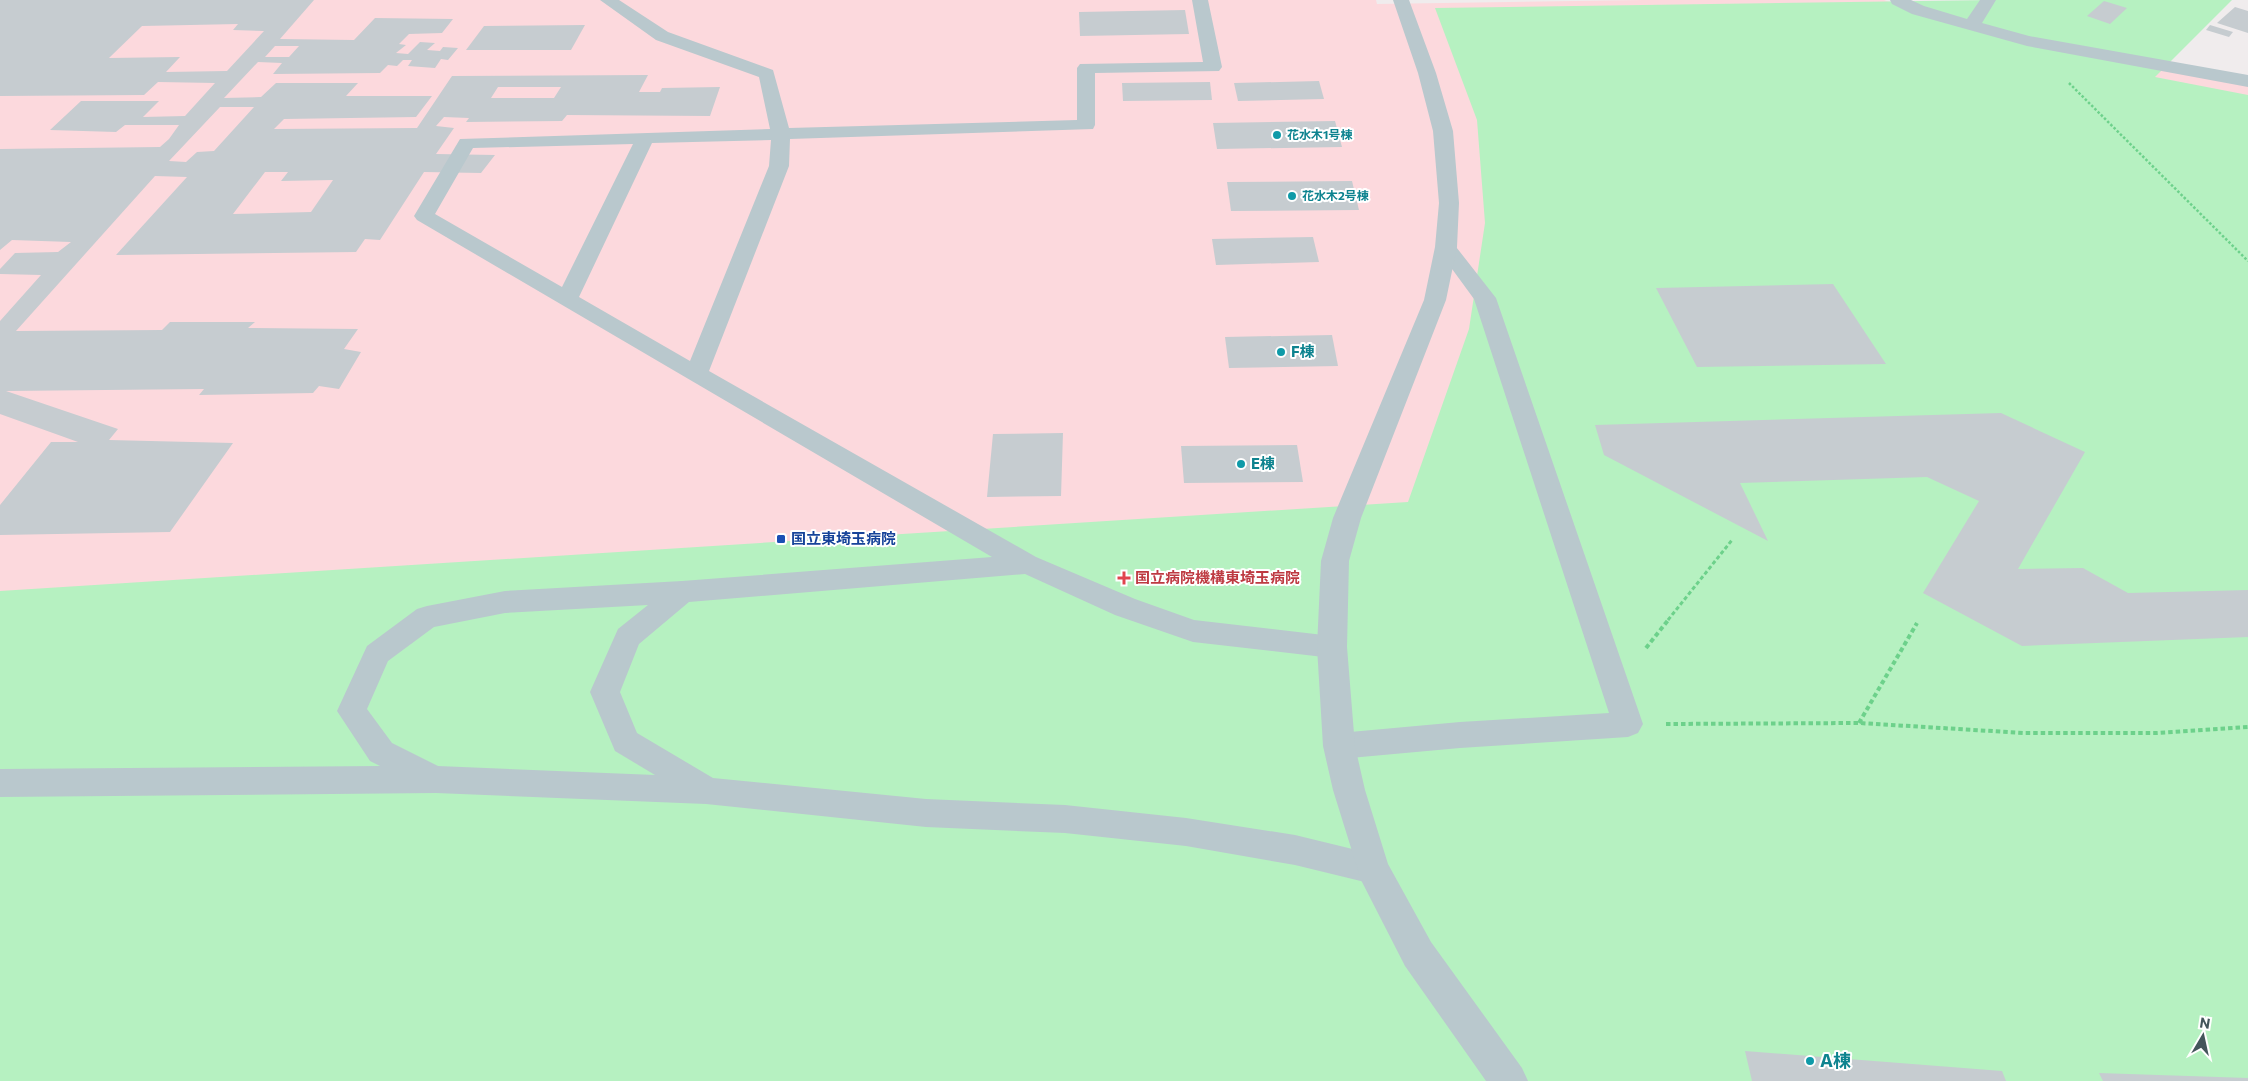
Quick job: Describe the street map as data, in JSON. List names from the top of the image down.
{
  "places": {
    "other": [
      "花水木1号棟",
      "花水木2号棟",
      "F棟",
      "E棟",
      "A棟"
    ],
    "transit": ["国立東埼玉病院"],
    "health": ["国立病院機構東埼玉病院"]
  },
  "north": "top"
}
